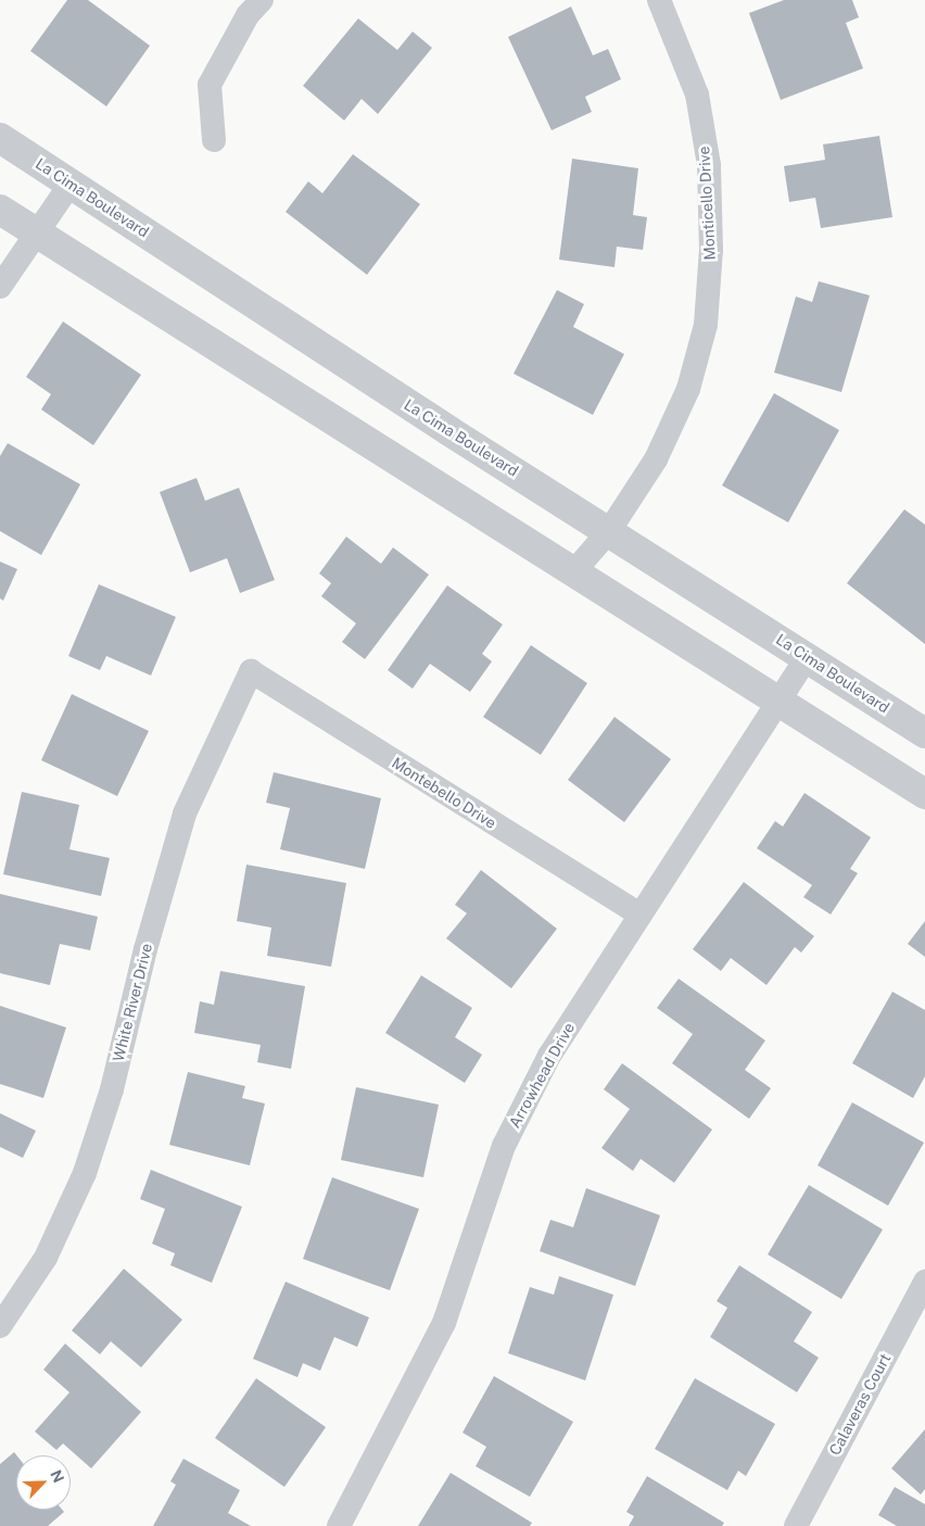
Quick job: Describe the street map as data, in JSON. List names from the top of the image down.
{
  "streets": {
    "street": [
      "La Cima Boulevard",
      "Monticello Drive",
      "Montebello Drive",
      "White River Drive",
      "Arrowhead Drive",
      "Calaveras Court"
    ]
  },
  "crossings": [
    ["La Cima Boulevard", "Monticello Drive"],
    ["La Cima Boulevard", "Arrowhead Drive"],
    ["Montebello Drive", "White River Drive"],
    ["Montebello Drive", "Arrowhead Drive"]
  ],
  "north": "top right"
}
